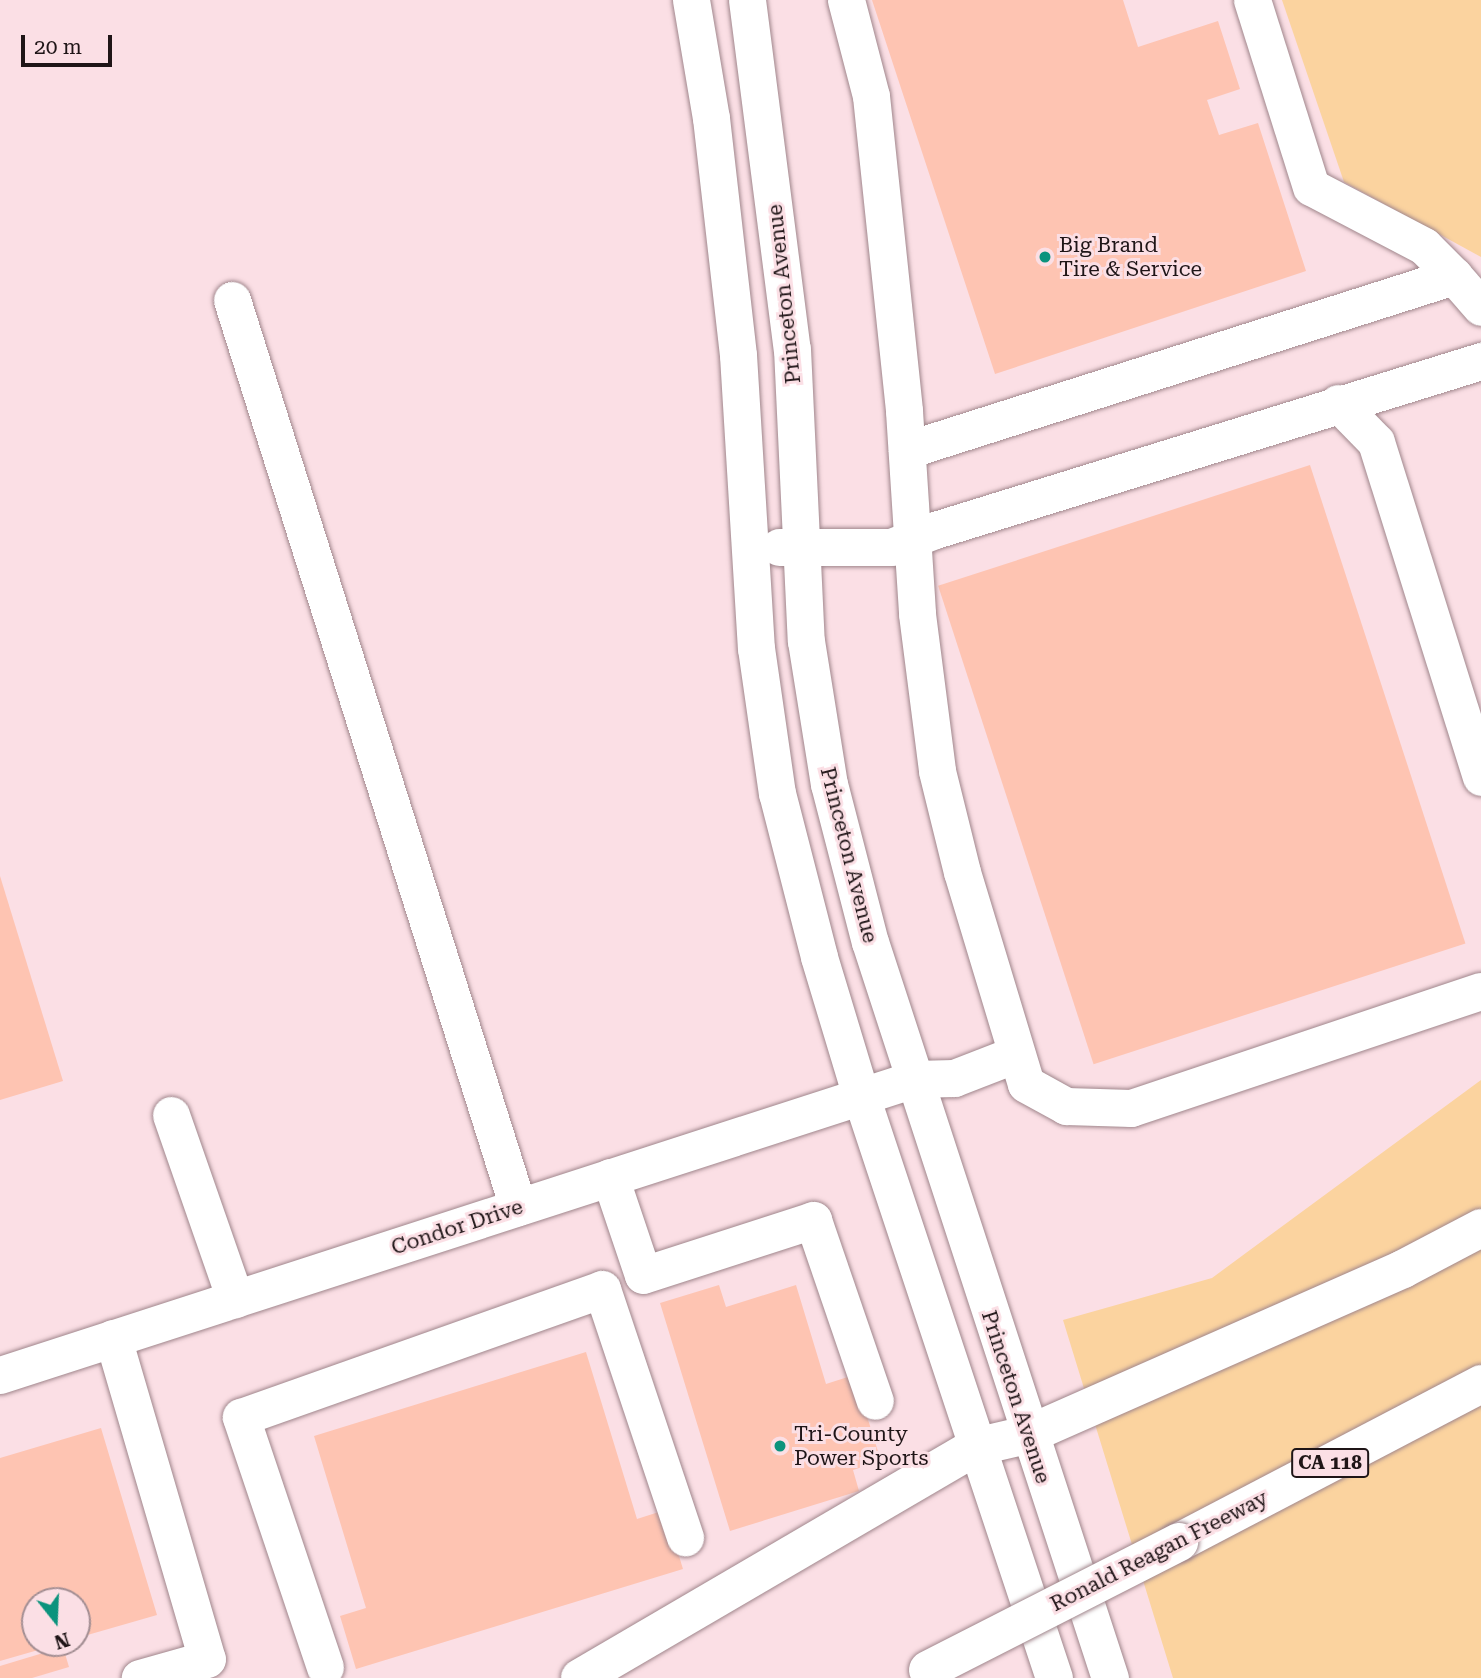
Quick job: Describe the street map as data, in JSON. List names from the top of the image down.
{
  "streets": {
    "highway": ["CA 118", "Ronald Reagan Freeway"],
    "street": ["Princeton Avenue", "Condor Drive"]
  },
  "crossings": [
    ["Princeton Avenue", "Condor Drive"]
  ],
  "places": ["Big Brand Tire & Service", "Tri-County Power Sports"],
  "scale_bar": "20 m",
  "north": "bottom"
}
